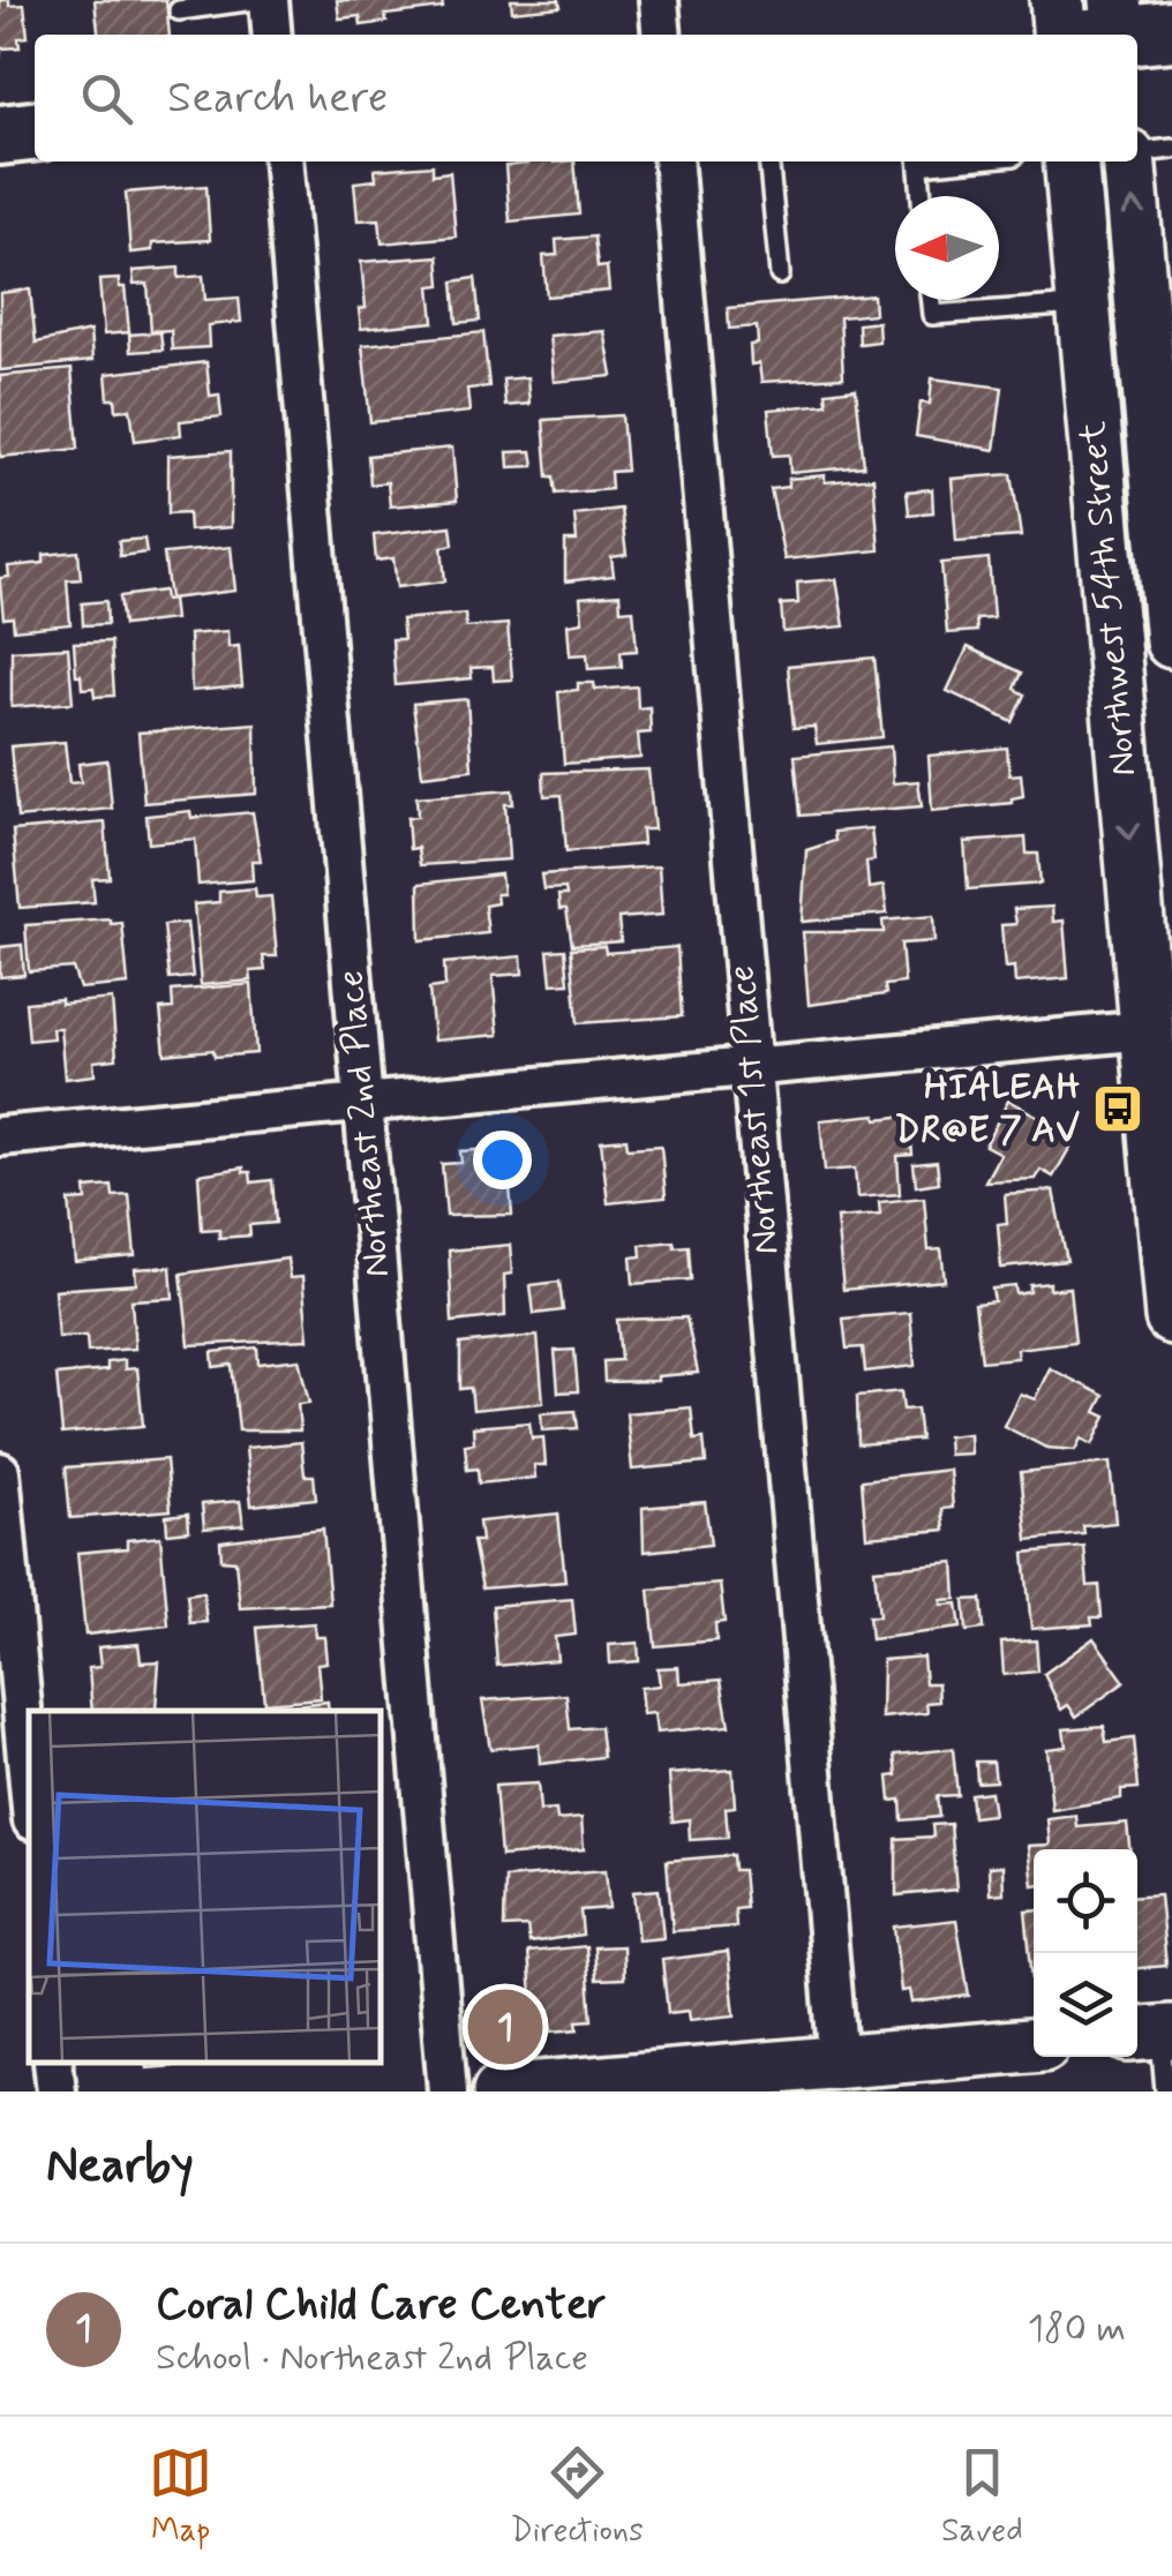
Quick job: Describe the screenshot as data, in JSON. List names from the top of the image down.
{
  "streets": {
    "main road": ["Northwest 54th Street"],
    "street": ["Northeast 1st Place", "Northeast 2nd Place"]
  },
  "places": {
    "bus stop": ["HIALEAH DR@E 7 AV"]
  },
  "north": "left",
  "page": {
    "search": "Search here",
    "pins": "1",
    "heading": "Nearby",
    "list": [
      {
        "mark": "1",
        "name": "Coral Child Care Center",
        "note": "School · Northeast 2nd Place",
        "value": "180 m"
      }
    ],
    "nav": ["Map", "Directions", "Saved"]
  }
}
